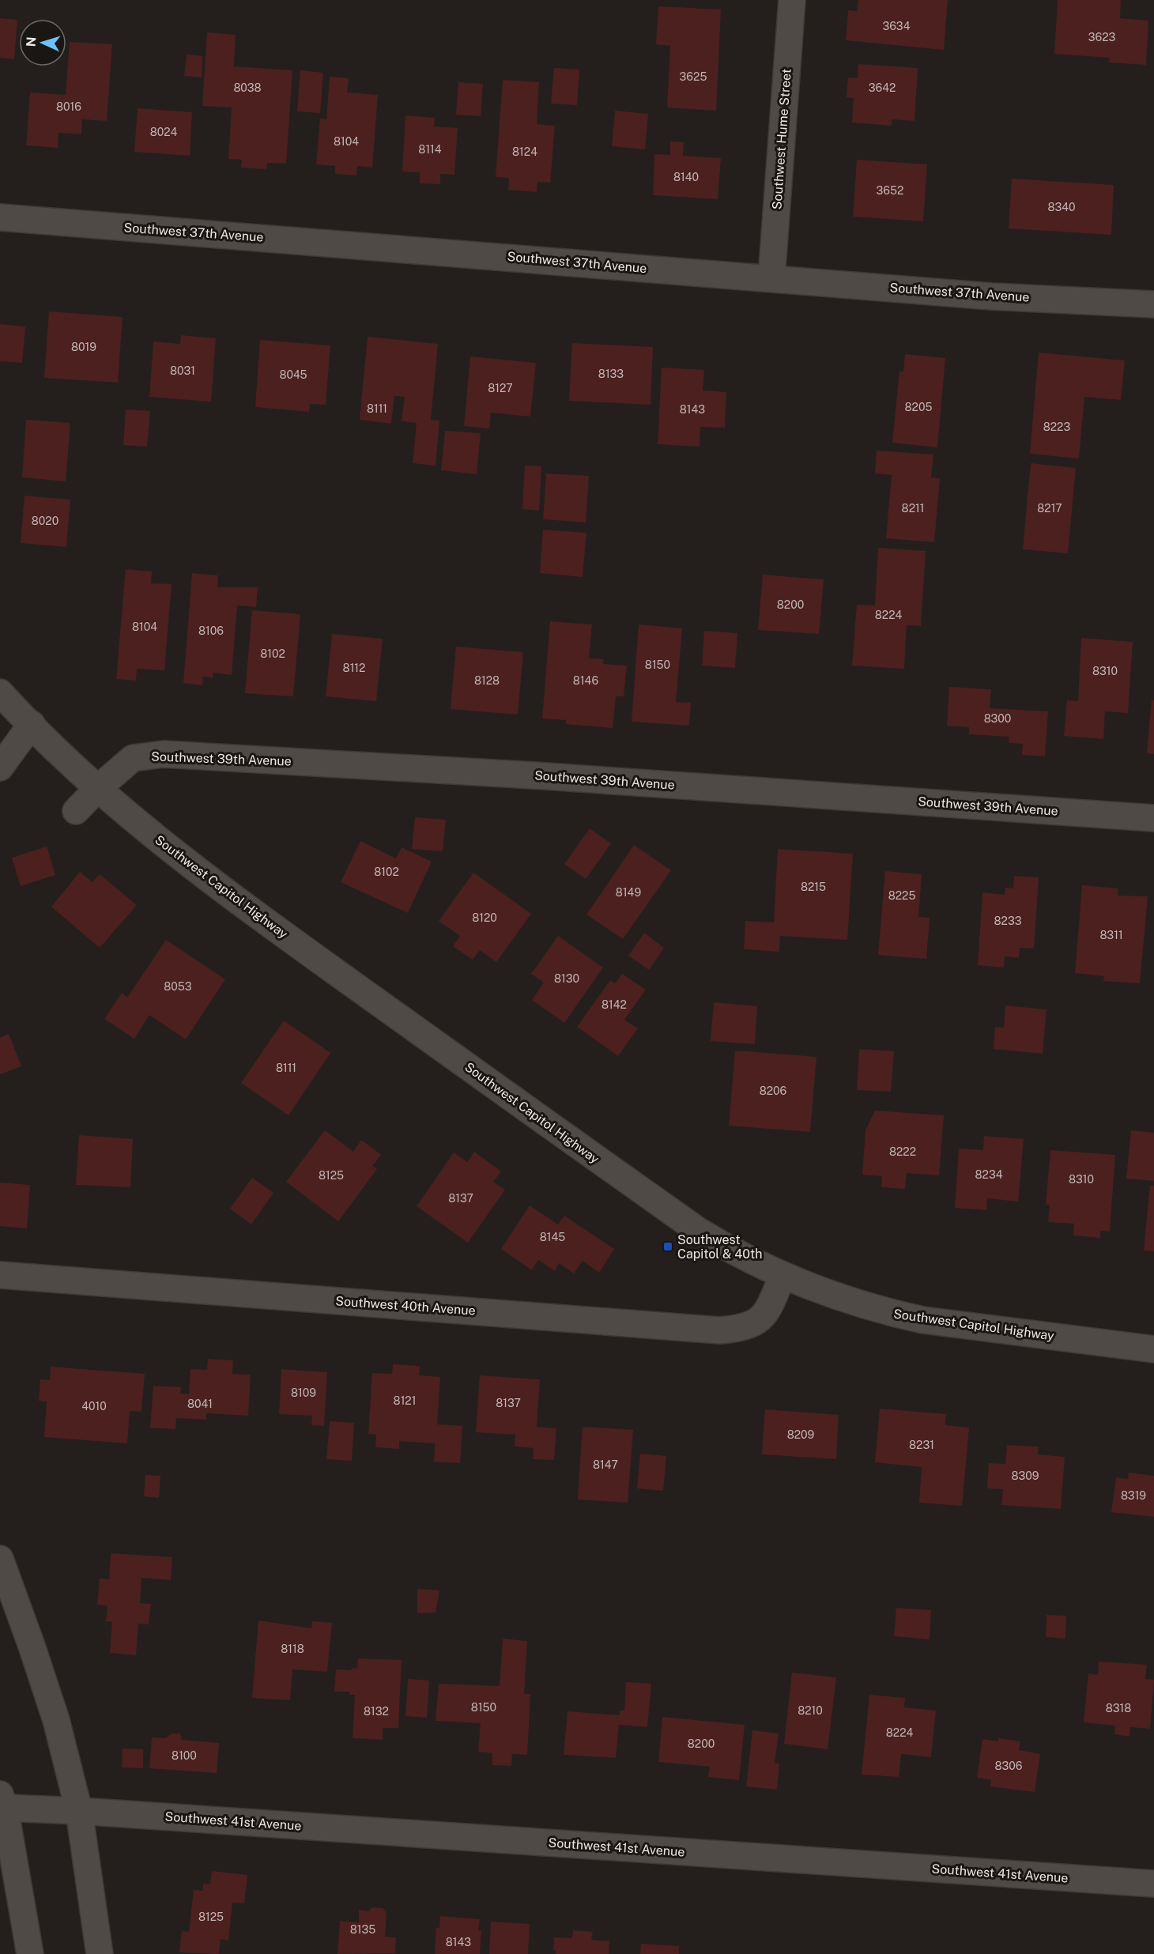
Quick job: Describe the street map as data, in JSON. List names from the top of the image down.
{
  "streets": {
    "street": [
      "Southwest Hume Street",
      "Southwest 37th Avenue",
      "Southwest 39th Avenue",
      "Southwest Capitol Highway",
      "Southwest 40th Avenue",
      "Southwest 41st Avenue"
    ]
  },
  "crossings": [
    ["Southwest Hume Street", "Southwest 37th Avenue"],
    ["Southwest 39th Avenue", "Southwest Capitol Highway"],
    ["Southwest Capitol Highway", "Southwest 40th Avenue"]
  ],
  "places": {
    "transit": ["Southwest Capitol & 40th"]
  },
  "house_numbers": [
    "3634",
    "3623",
    "3625",
    "8038",
    "3642",
    "8016",
    "8024",
    "8104",
    "8114",
    "8124",
    "8140",
    "3652",
    "8340",
    "8019",
    "8031",
    "8133",
    "8045",
    "8127",
    "8205",
    "8111",
    "8143",
    "8223",
    "8211",
    "8217",
    "8020",
    "8200",
    "8224",
    "8104",
    "8106",
    "8102",
    "8150",
    "8112",
    "8310",
    "8128",
    "8146",
    "8300",
    "8102",
    "8215",
    "8149",
    "8225",
    "8120",
    "8233",
    "8311",
    "8130",
    "8053",
    "8142",
    "8111",
    "8206",
    "8222",
    "8234",
    "8125",
    "8310",
    "8137",
    "8145",
    "8109",
    "8121",
    "8137",
    "8041",
    "4010",
    "8209",
    "8231",
    "8147",
    "8309",
    "8319",
    "8118",
    "8150",
    "8318",
    "8210",
    "8132",
    "8224",
    "8200",
    "8100",
    "8306",
    "8125",
    "8135",
    "8143"
  ],
  "north": "left"
}
